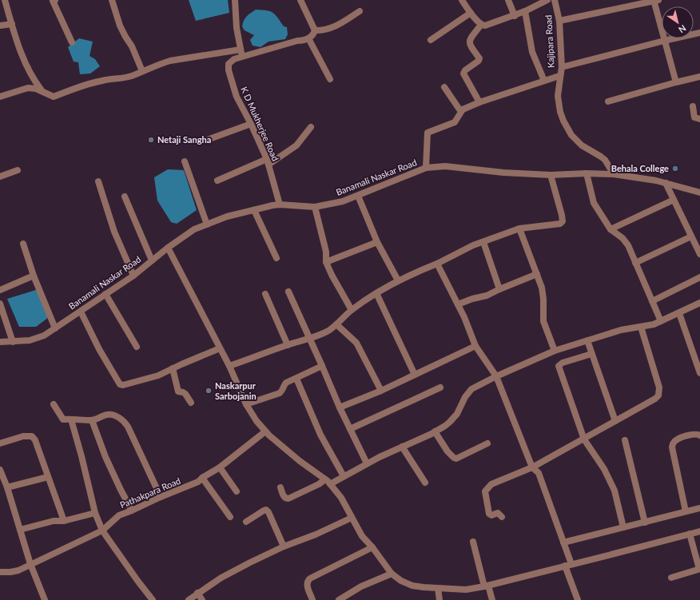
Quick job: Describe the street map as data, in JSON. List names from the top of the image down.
{
  "streets": {
    "street": [
      "Kajipara Road",
      "K D Mukherjee Road",
      "Banamali Naskar Road",
      "Pathakpara Road"
    ]
  },
  "crossings": [
    ["Kajipara Road", "Banamali Naskar Road"],
    ["K D Mukherjee Road", "Banamali Naskar Road"]
  ],
  "places": ["Netaji Sangha", "Behala College", "Naskarpur Sarbojanin"],
  "north": "bottom right"
}
